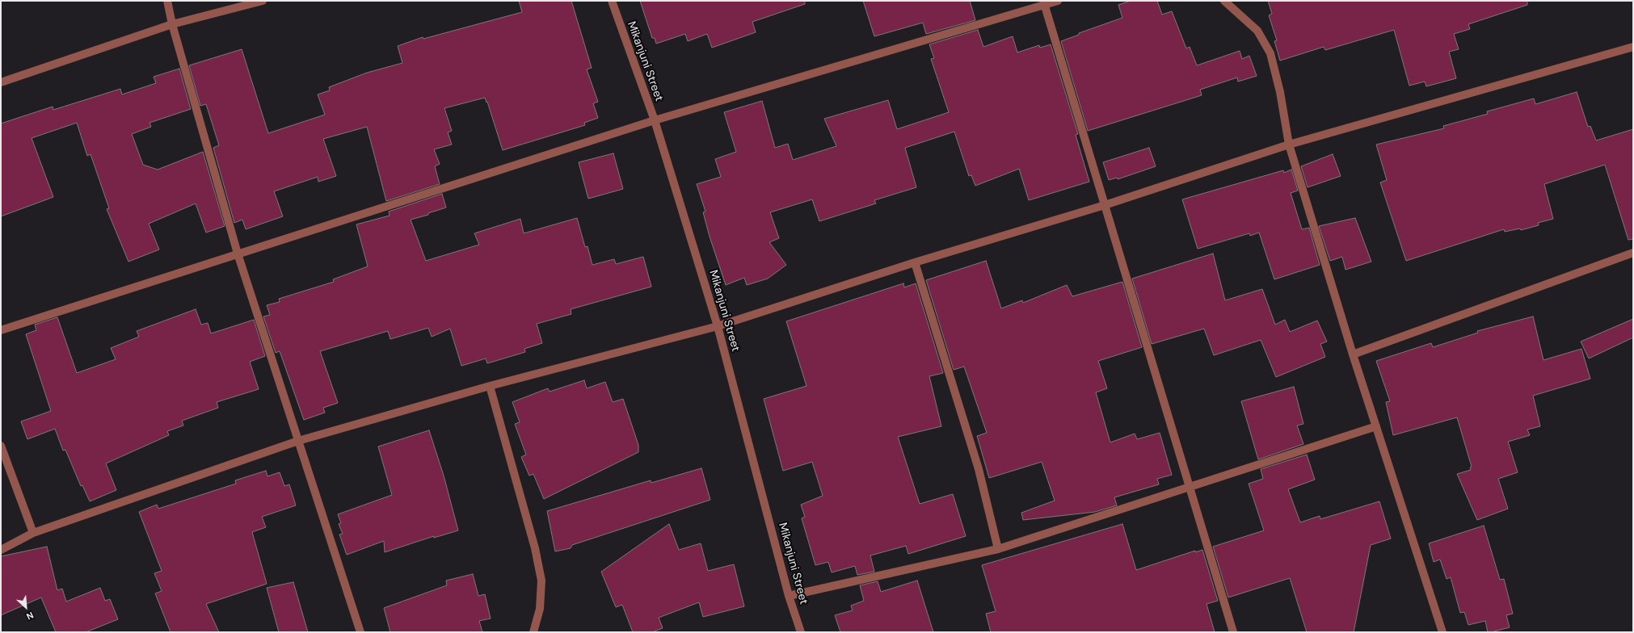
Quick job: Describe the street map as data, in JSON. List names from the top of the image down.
{
  "streets": {
    "street": ["Mikanjuni Street"]
  },
  "north": "bottom right"
}
